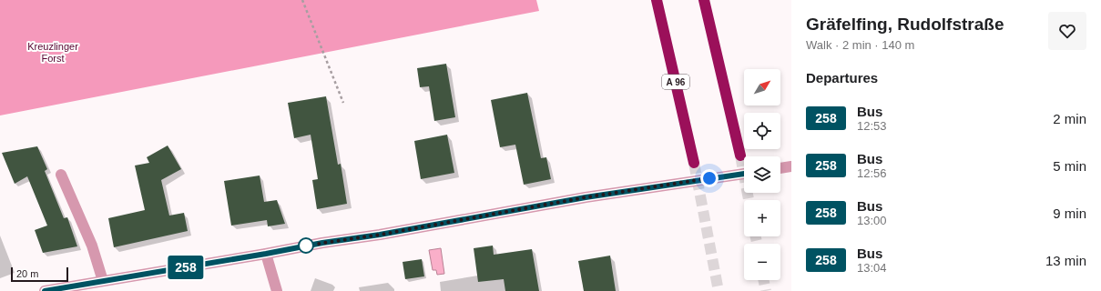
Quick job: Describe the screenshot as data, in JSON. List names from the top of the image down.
{
  "streets": {
    "highway": ["A 96"]
  },
  "parks": ["Kreuzlinger Forst"],
  "lines": ["bus line 258"],
  "scale_bar": "20 m",
  "north": "top right",
  "page": {
    "on_map": "258",
    "heading": [
      ["Gräfelfing, Rudolfstraße", "Walk · 2 min · 140 m"],
      "Departures"
    ],
    "map_buttons": ["+", "−"],
    "list": [
      {
        "mark": "258",
        "name": "Bus",
        "note": "12:53",
        "value": "2 min"
      },
      {
        "mark": "258",
        "name": "Bus",
        "note": "12:56",
        "value": "5 min"
      },
      {
        "mark": "258",
        "name": "Bus",
        "note": "13:00",
        "value": "9 min"
      },
      {
        "mark": "258",
        "name": "Bus",
        "note": "13:04",
        "value": "13 min"
      }
    ],
    "scale": "20 m"
  }
}
